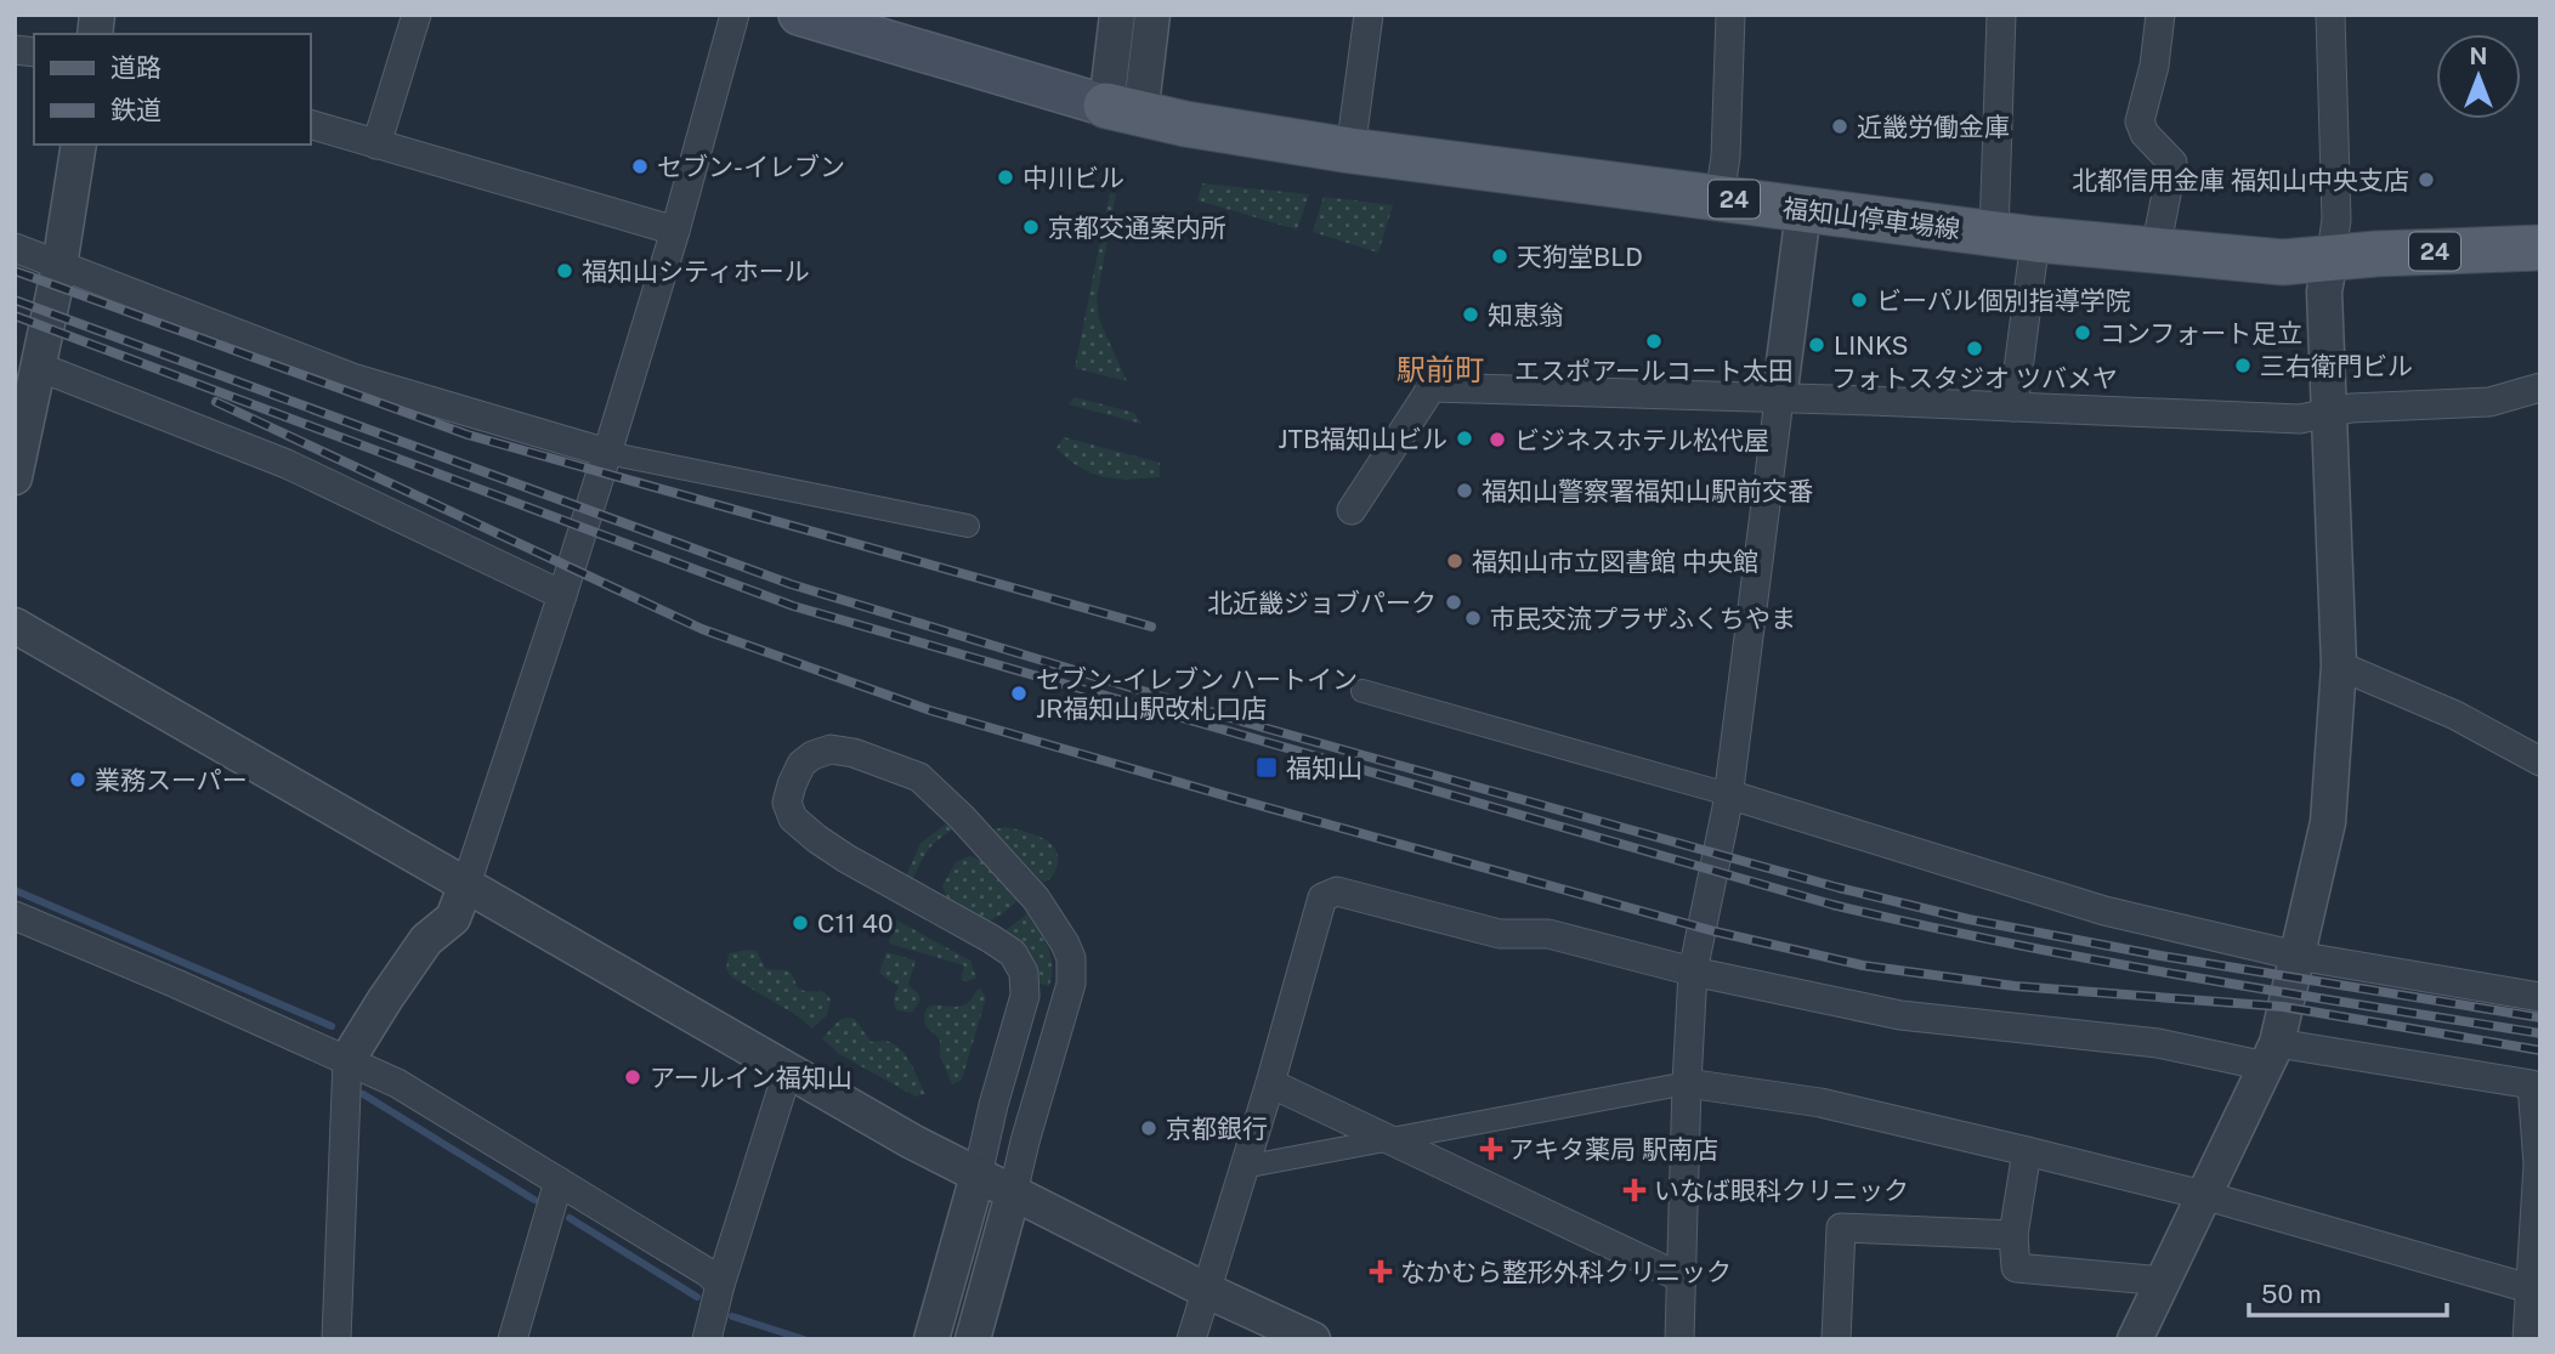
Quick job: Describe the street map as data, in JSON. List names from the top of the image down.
{
  "streets": {
    "main road": ["24", "福知山停車場線"]
  },
  "districts": ["駅前町"],
  "places": {
    "other": [
      "近畿労働金庫",
      "セブン-イレブン",
      "中川ビル",
      "北都信用金庫 福知山中央支店",
      "京都交通案内所",
      "天狗堂BLD",
      "福知山シティホール",
      "ビーパル個別指導学院",
      "知恵翁",
      "コンフォート足立",
      "エスポアールコート太田",
      "LINKS",
      "フォトスタジオ ツバメヤ",
      "三右衛門ビル",
      "JTB福知山ビル",
      "ビジネスホテル松代屋",
      "福知山警察署福知山駅前交番",
      "福知山市立図書館 中央館",
      "北近畿ジョブパーク",
      "市民交流プラザふくちやま",
      "セブン-イレブン ハートイン JR福知山駅改札口店",
      "業務スーパー",
      "C11 40",
      "アールイン福知山",
      "京都銀行"
    ],
    "transit": ["福知山"],
    "health": ["アキタ薬局 駅南店", "いなば眼科クリニック", "なかむら整形外科クリニック"]
  },
  "legend": ["道路", "鉄道"],
  "scale_bar": "50 m",
  "north": "top"
}
